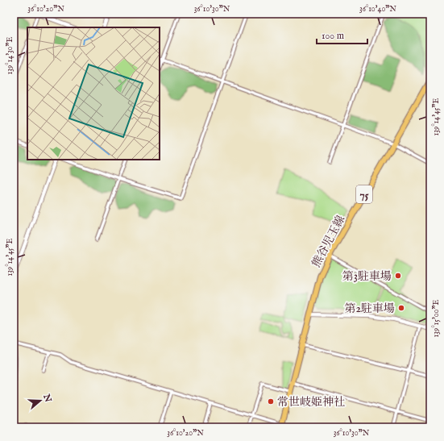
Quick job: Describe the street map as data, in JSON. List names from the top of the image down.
{
  "streets": {
    "main road": ["75", "熊谷児玉線"]
  },
  "places": ["第3駐車場", "第2駐車場", "常世岐姫神社"],
  "scale_bar": "100 m",
  "north": "right",
  "coordinates": [
    "36°10'20\"N",
    "36°10'30\"N",
    "36°10'40\"N",
    "139°14'30\"E",
    "139°14'45\"E",
    "139°15'00\"E"
  ]
}
